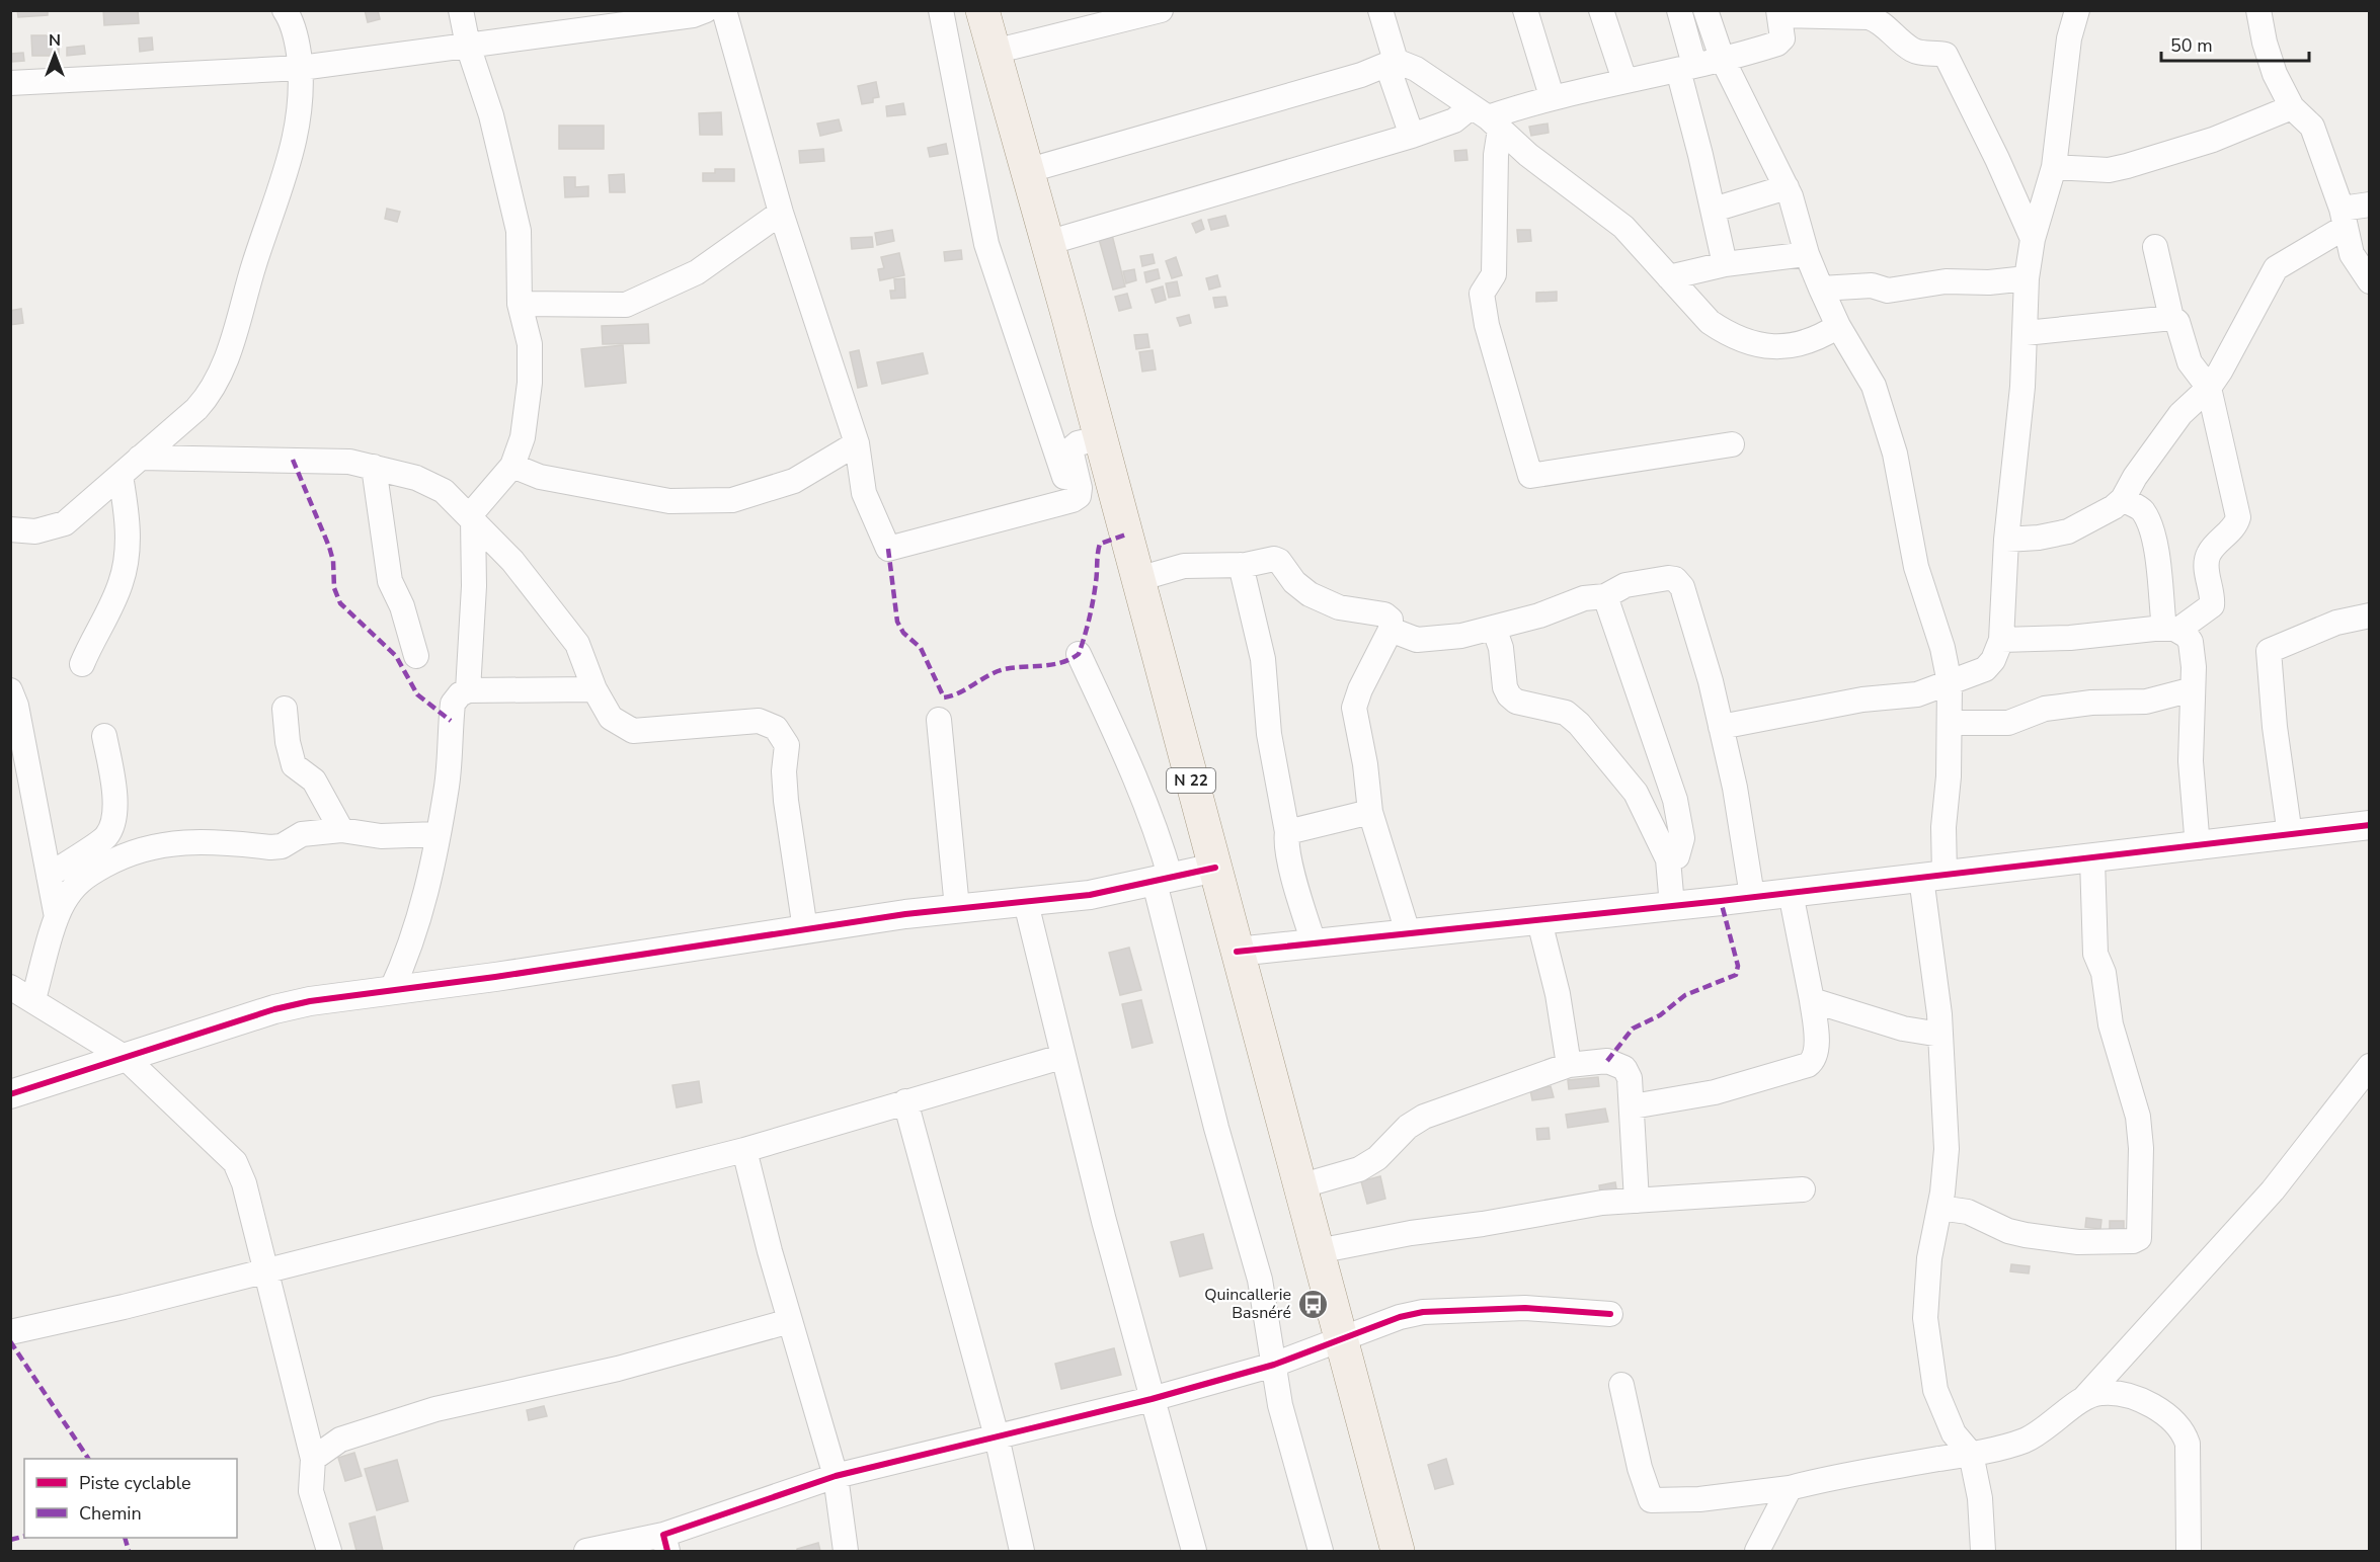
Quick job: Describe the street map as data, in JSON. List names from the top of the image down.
{
  "streets": {
    "main road": ["N 22"]
  },
  "places": {
    "bus stop": ["Quincallerie Basnéré"]
  },
  "legend": ["Piste cyclable", "Chemin"],
  "scale_bar": "50 m",
  "north": "top"
}
